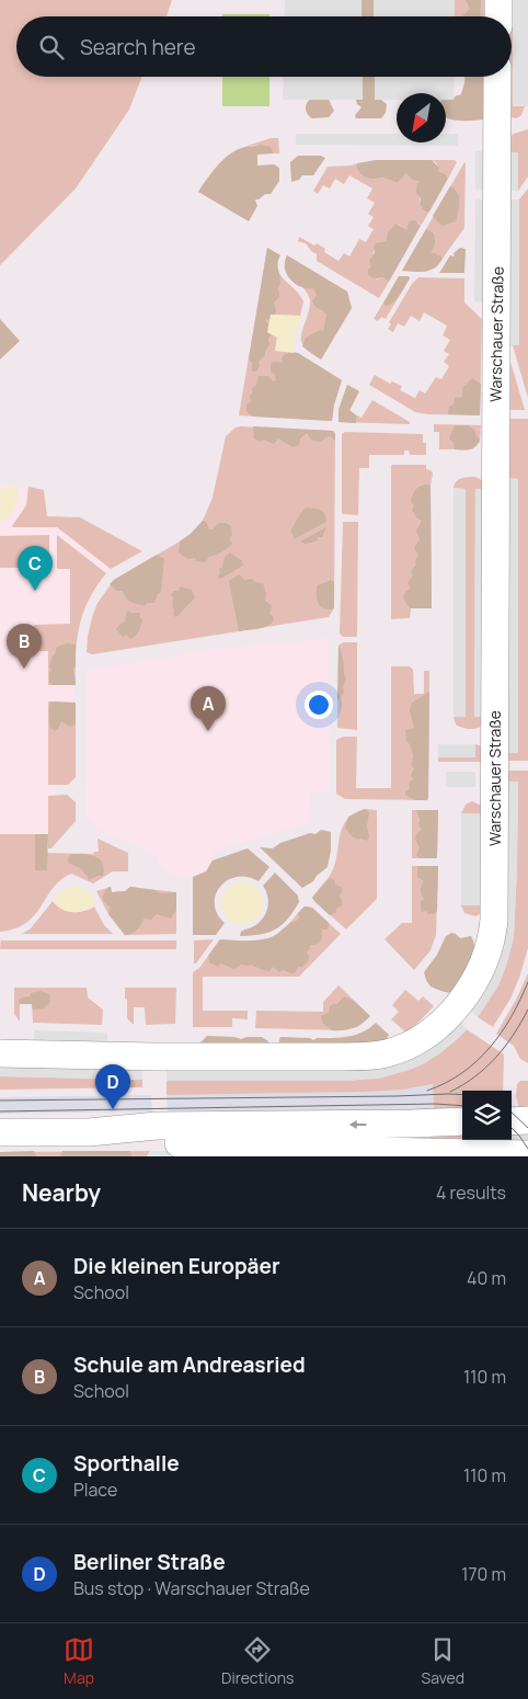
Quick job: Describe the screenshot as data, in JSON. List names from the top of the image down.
{
  "streets": {
    "street": ["Warschauer Straße"]
  },
  "north": "bottom left",
  "page": {
    "search": "Search here",
    "pins": [
      "C",
      "B",
      "A",
      "D"
    ],
    "heading": ["Nearby", "4 results"],
    "list": [
      {
        "mark": "A",
        "name": "Die kleinen Europäer",
        "note": "School",
        "value": "40 m"
      },
      {
        "mark": "B",
        "name": "Schule am Andreasried",
        "note": "School",
        "value": "110 m"
      },
      {
        "mark": "C",
        "name": "Sporthalle",
        "note": "Place",
        "value": "110 m"
      },
      {
        "mark": "D",
        "name": "Berliner Straße",
        "note": "Bus stop · Warschauer Straße",
        "value": "170 m"
      }
    ],
    "nav": ["Map", "Directions", "Saved"]
  }
}
